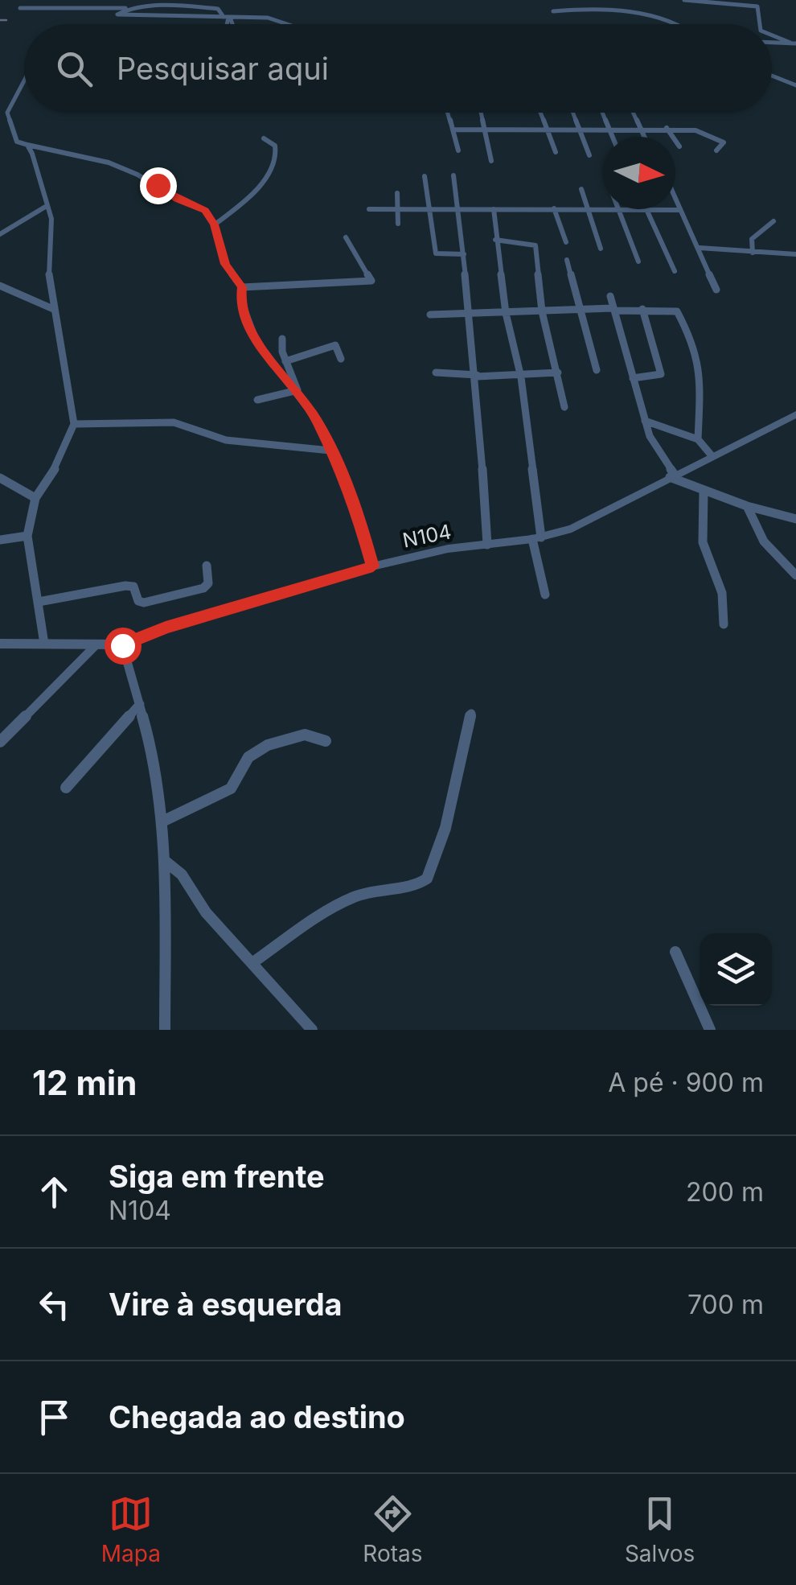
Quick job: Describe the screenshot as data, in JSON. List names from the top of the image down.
{
  "streets": {
    "street": ["N104"]
  },
  "north": "right",
  "page": {
    "search": "Pesquisar aqui",
    "heading": ["12 min", "A pé · 900 m"],
    "list": [
      ["Siga em frente", "N104", "200 m"],
      ["Vire à esquerda", "700 m"],
      "Chegada ao destino"
    ],
    "nav": ["Mapa", "Rotas", "Salvos"]
  }
}
